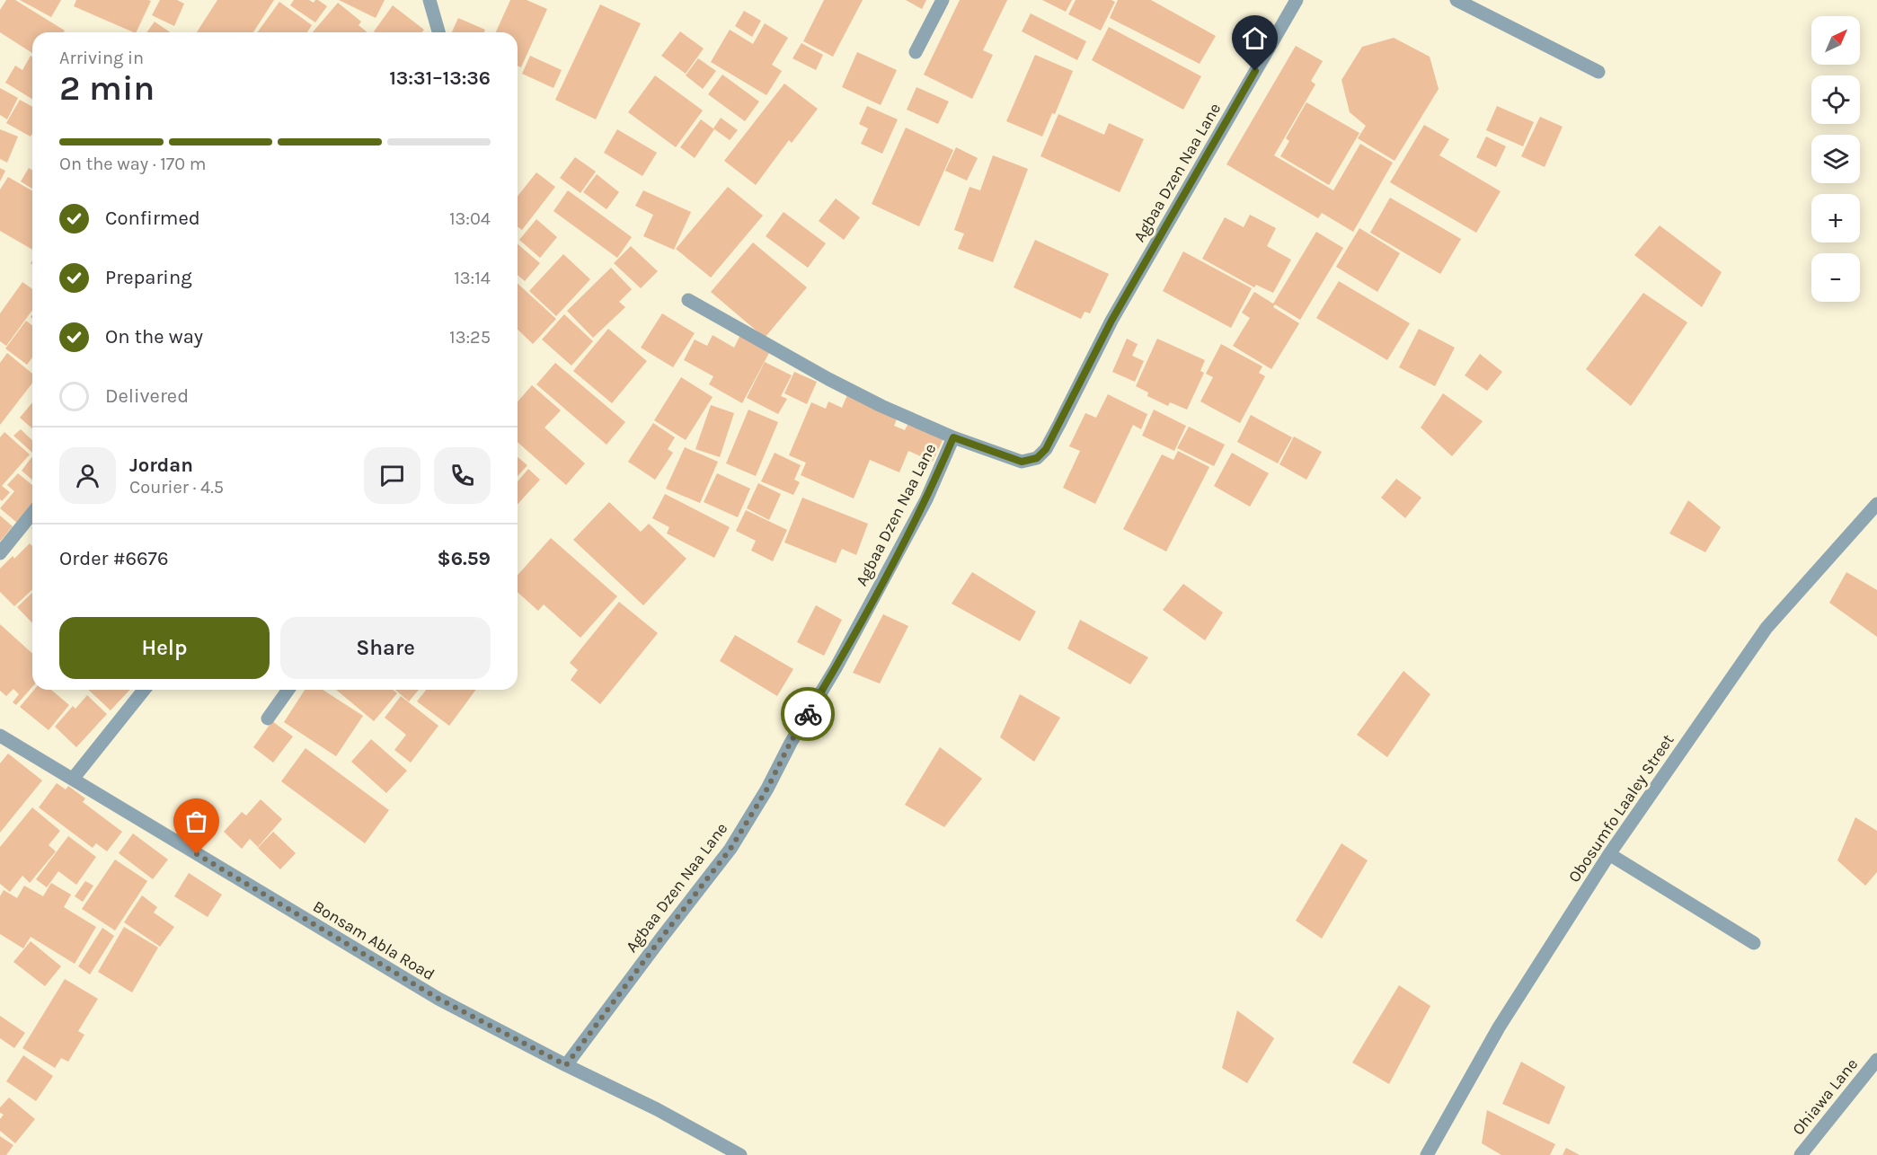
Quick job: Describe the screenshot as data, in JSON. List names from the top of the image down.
{
  "streets": {
    "street": [
      "Agbaa Dzen Naa Lane",
      "Obosumfo Laaley Street",
      "Bonsam Abla Road",
      "Ohiawa Lane"
    ]
  },
  "crossings": [
    ["Agbaa Dzen Naa Lane", "Bonsam Abla Road"]
  ],
  "north": "top right",
  "page": {
    "map_buttons": ["+", "−"],
    "heading": ["2 min", "Arriving in", "13:31–13:36"],
    "panel": [
      "Jordan",
      "Courier · 4.5",
      "Order #6676",
      "$6.59"
    ],
    "bar": "On the way · 170 m",
    "list": [
      ["Confirmed", "13:04"],
      ["Preparing", "13:14"],
      ["On the way", "13:25"],
      "Delivered"
    ],
    "buttons": ["Help", "Share"]
  }
}
